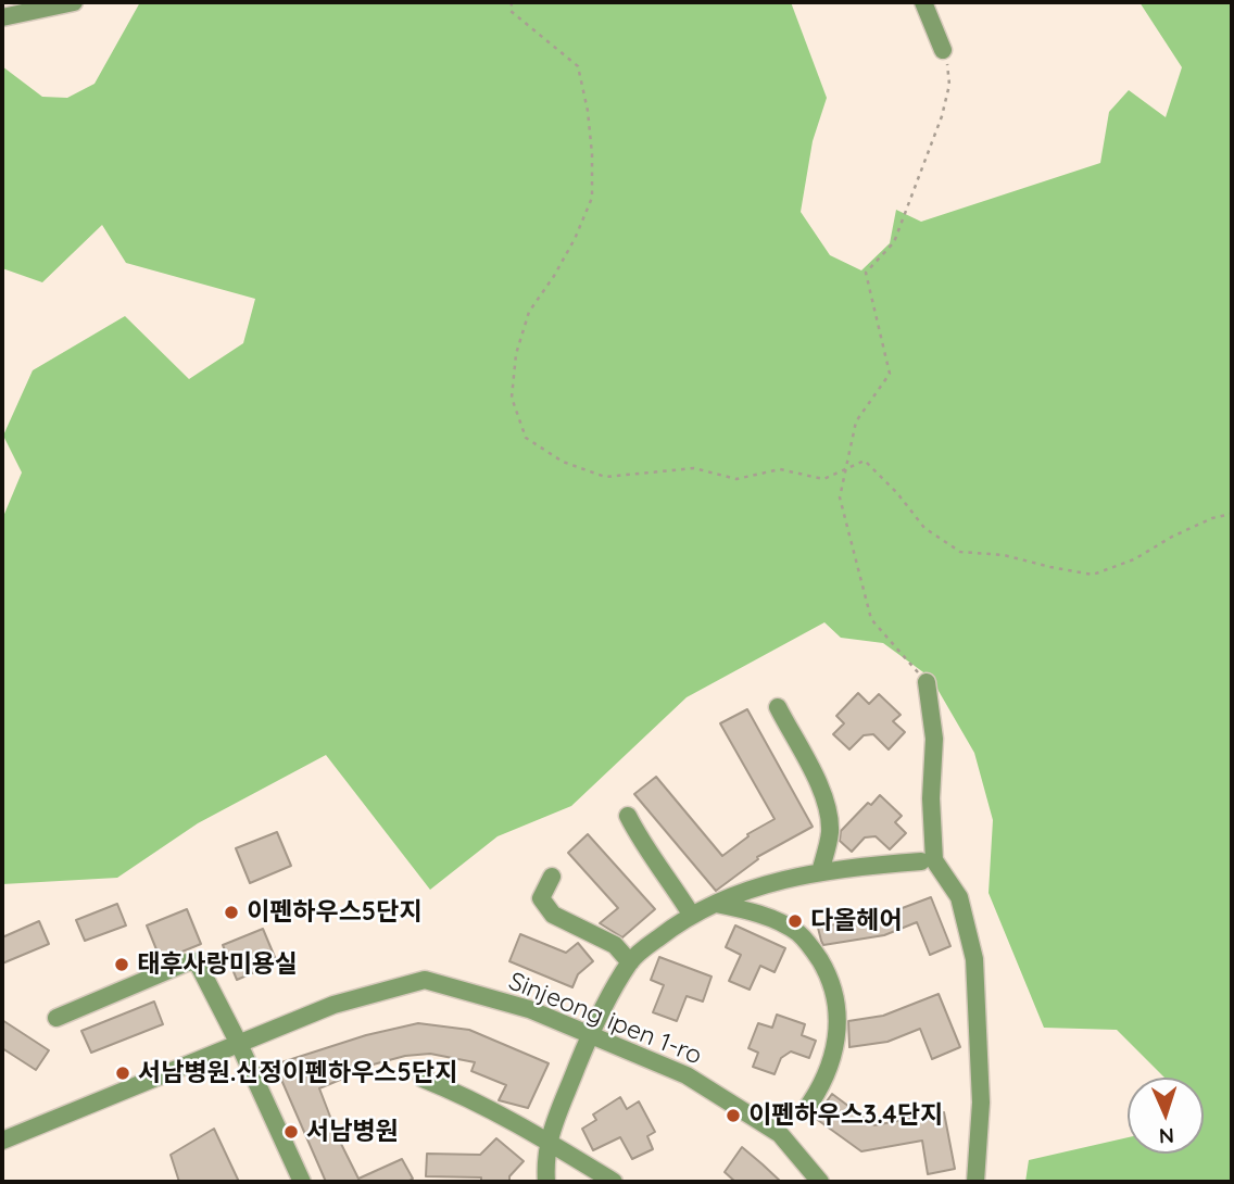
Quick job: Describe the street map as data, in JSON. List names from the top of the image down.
{
  "streets": {
    "street": ["Sinjeong ipen 1-ro"]
  },
  "places": [
    "이펜하우스5단지",
    "다올헤어",
    "태후사랑미용실",
    "서남병원.신정이펜하우스5단지",
    "이펜하우스3.4단지",
    "서남병원"
  ],
  "north": "bottom"
}
